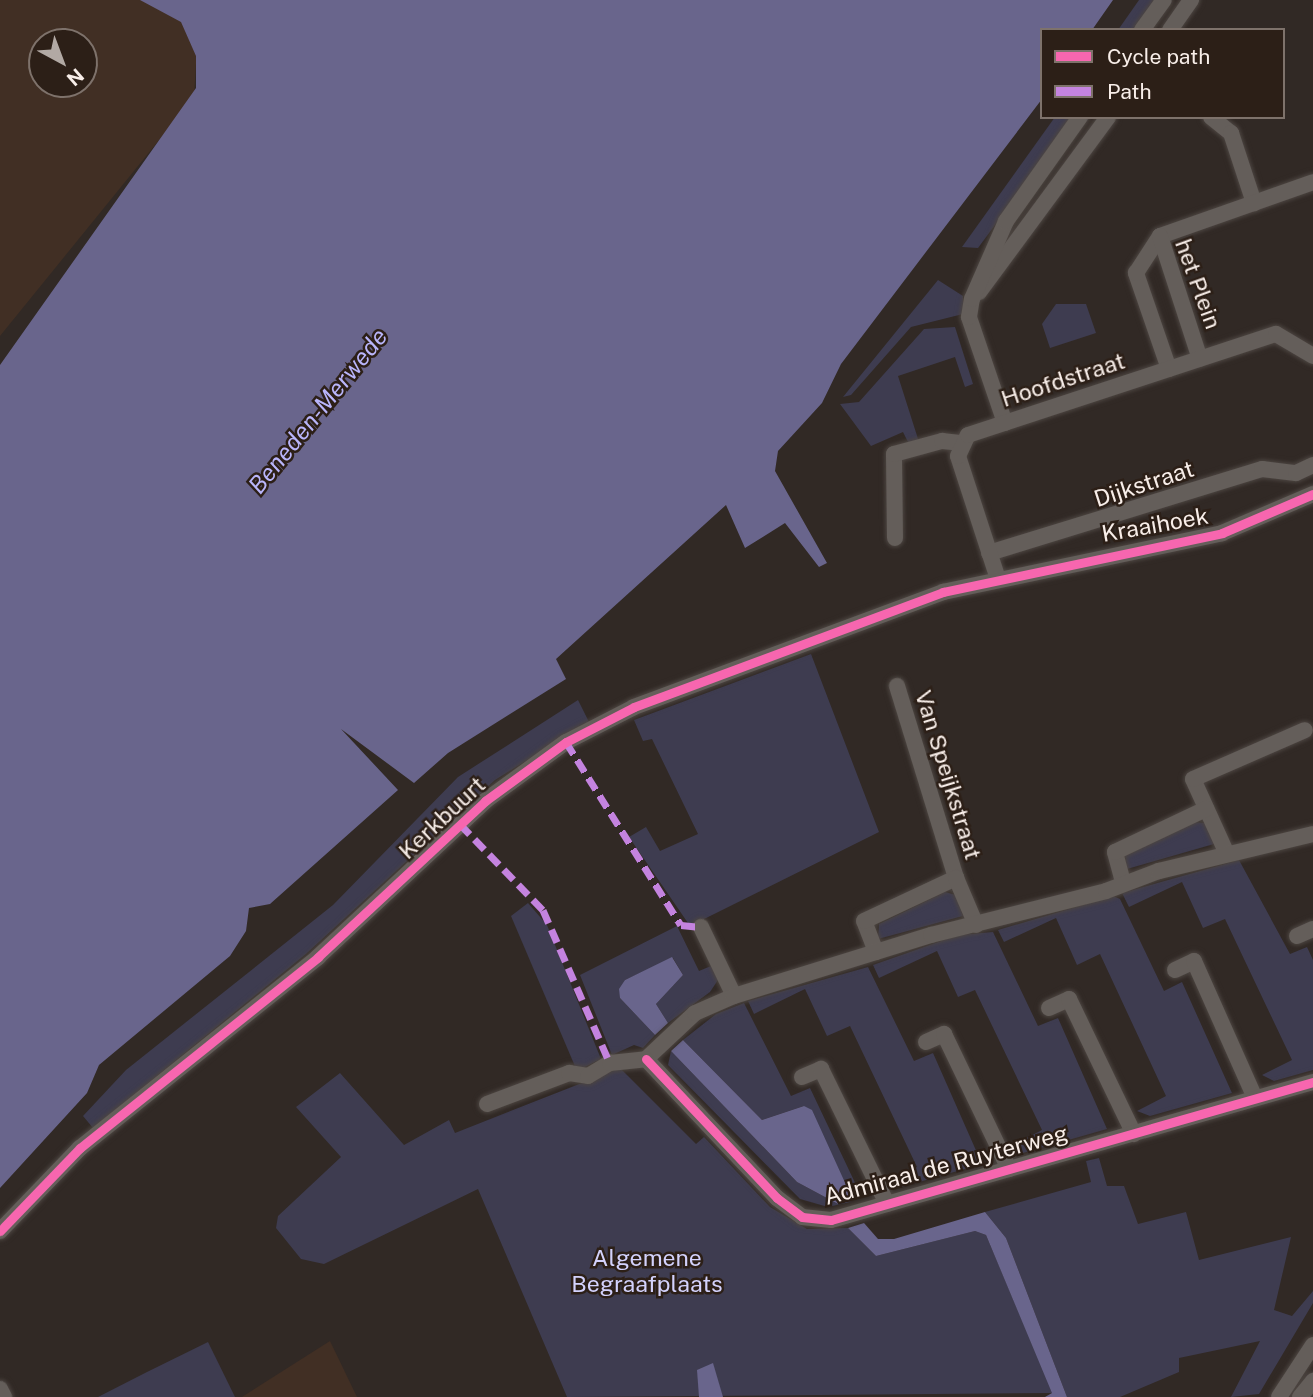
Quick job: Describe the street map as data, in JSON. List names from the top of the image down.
{
  "streets": {
    "street": [
      "het Plein",
      "Hoofdstraat",
      "Dijkstraat",
      "Kraaihoek",
      "Van Speijkstraat",
      "Kerkbuurt",
      "Admiraal de Ruyterweg"
    ]
  },
  "crossings": [
    ["het Plein", "Hoofdstraat"],
    ["Kraaihoek", "Kerkbuurt"]
  ],
  "water": ["Beneden-Merwede"],
  "parks": ["Algemene Begraafplaats"],
  "legend": ["Cycle path", "Path"],
  "north": "bottom right"
}
